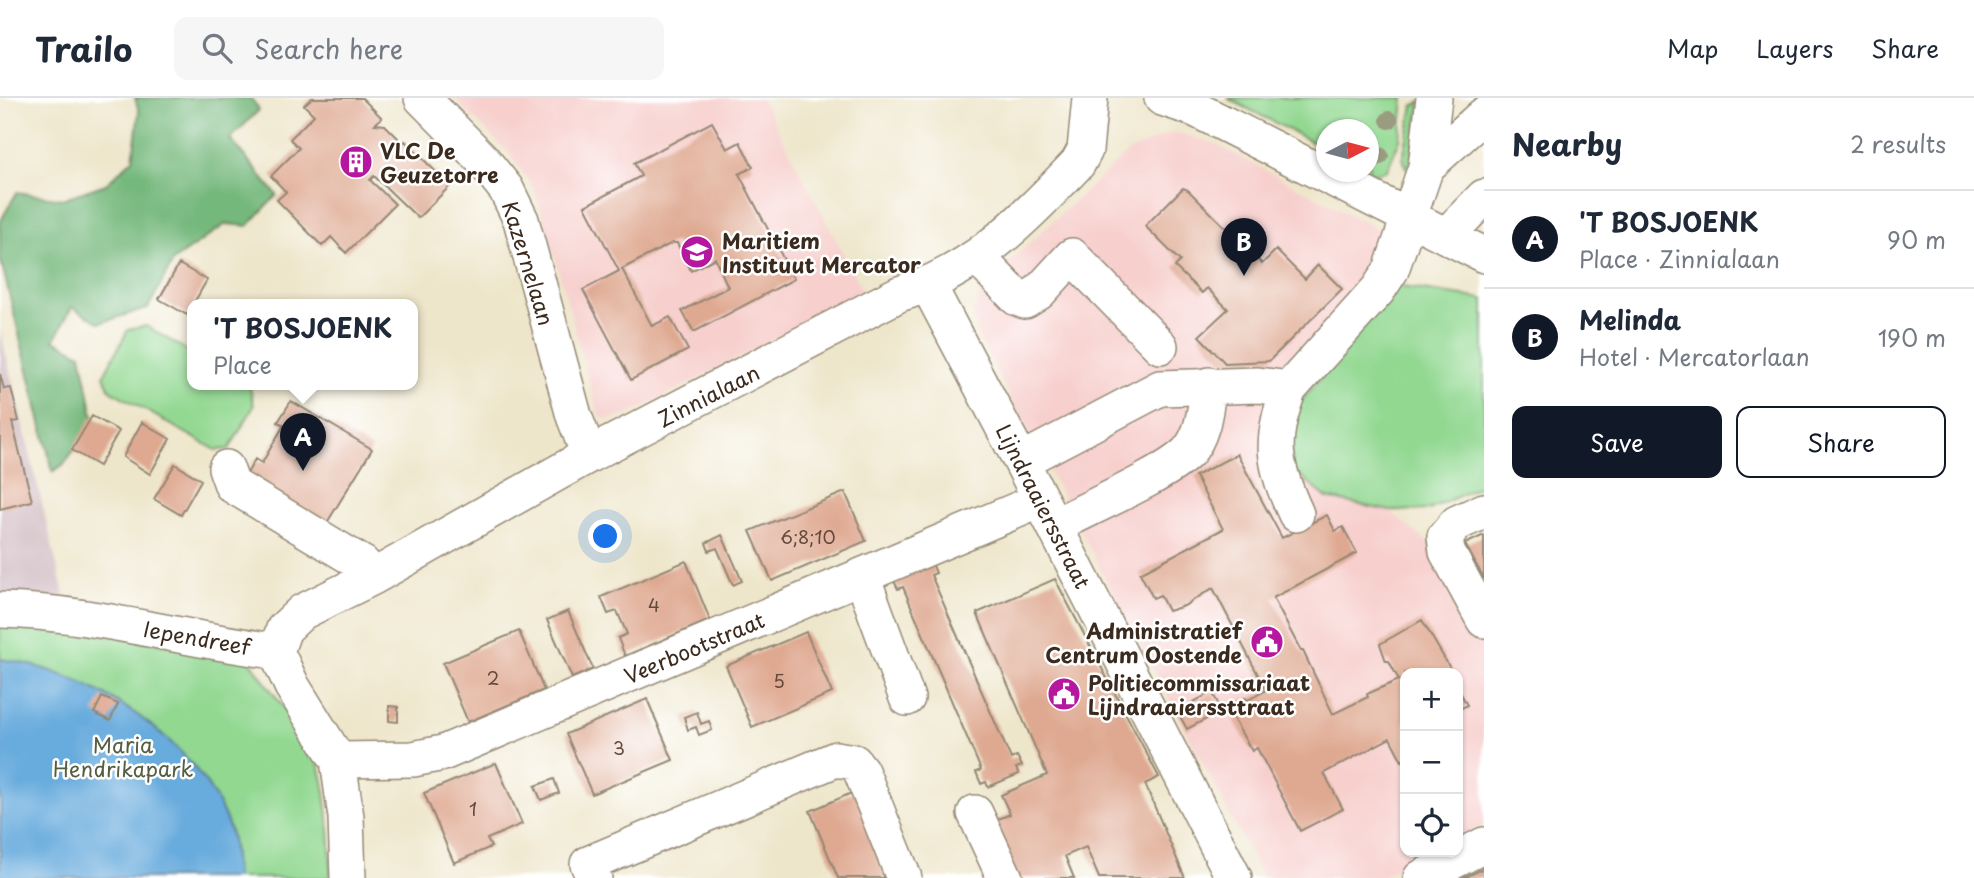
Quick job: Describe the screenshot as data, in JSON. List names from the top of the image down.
{
  "streets": {
    "street": [
      "Kazernelaan",
      "Zinnialaan",
      "Lijndraaiersstraat",
      "Iependreef",
      "Veerbootstraat"
    ]
  },
  "crossings": [
    ["Kazernelaan", "Zinnialaan"],
    ["Zinnialaan", "Lijndraaiersstraat"],
    ["Zinnialaan", "Iependreef"],
    ["Lijndraaiersstraat", "Veerbootstraat"],
    ["Iependreef", "Veerbootstraat"]
  ],
  "parks": ["Maria Hendrikapark"],
  "places": {
    "building": ["VLC De Geuzetorre"],
    "school or university": ["Maritiem Instituut Mercator"],
    "public building": ["Administratief Centrum Oostende", "Politiecommissariaat Lijndraaierssttraat"]
  },
  "house_numbers": [
    "6;8;10",
    "4",
    "2",
    "5",
    "3",
    "1"
  ],
  "north": "right",
  "page": {
    "header": "Trailo",
    "search": "Search here",
    "nav": ["Map", "Layers", "Share"],
    "heading": ["Nearby", "2 results"],
    "list": [
      {
        "mark": "A",
        "name": "'T BOSJOENK",
        "note": "Place · Zinnialaan",
        "value": "90 m"
      },
      {
        "mark": "B",
        "name": "Melinda",
        "note": "Hotel · Mercatorlaan",
        "value": "190 m"
      }
    ],
    "pins": ["B", "A"],
    "popup": ["'T BOSJOENK", "Place"],
    "buttons": ["Save", "Share"],
    "map_buttons": ["+", "−"]
  }
}
